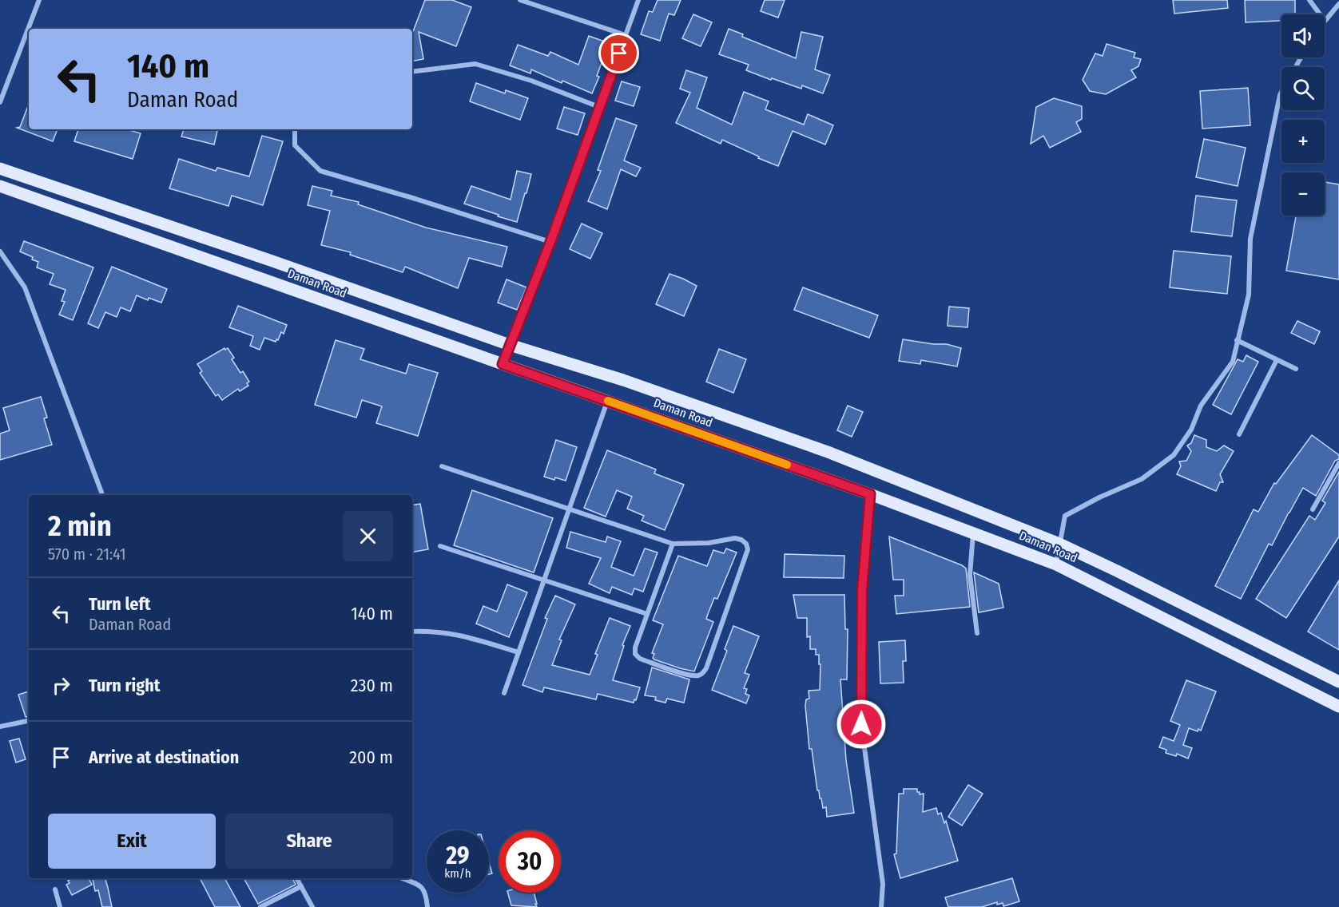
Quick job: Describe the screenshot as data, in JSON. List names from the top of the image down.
{
  "streets": {
    "main road": ["Daman Road"]
  },
  "page": {
    "map_buttons": ["+", "−"],
    "turn": ["140 m", "Daman Road"],
    "heading": ["2 min", "570 m · 21:41"],
    "list": [
      {
        "name": "Turn left",
        "note": "Daman Road",
        "value": "140 m"
      },
      {
        "name": "Turn right",
        "value": "230 m"
      },
      {
        "name": "Arrive at destination",
        "value": "200 m"
      }
    ],
    "buttons": ["Exit", "Share"],
    "speed": "29 km/h",
    "limit": "30"
  }
}
